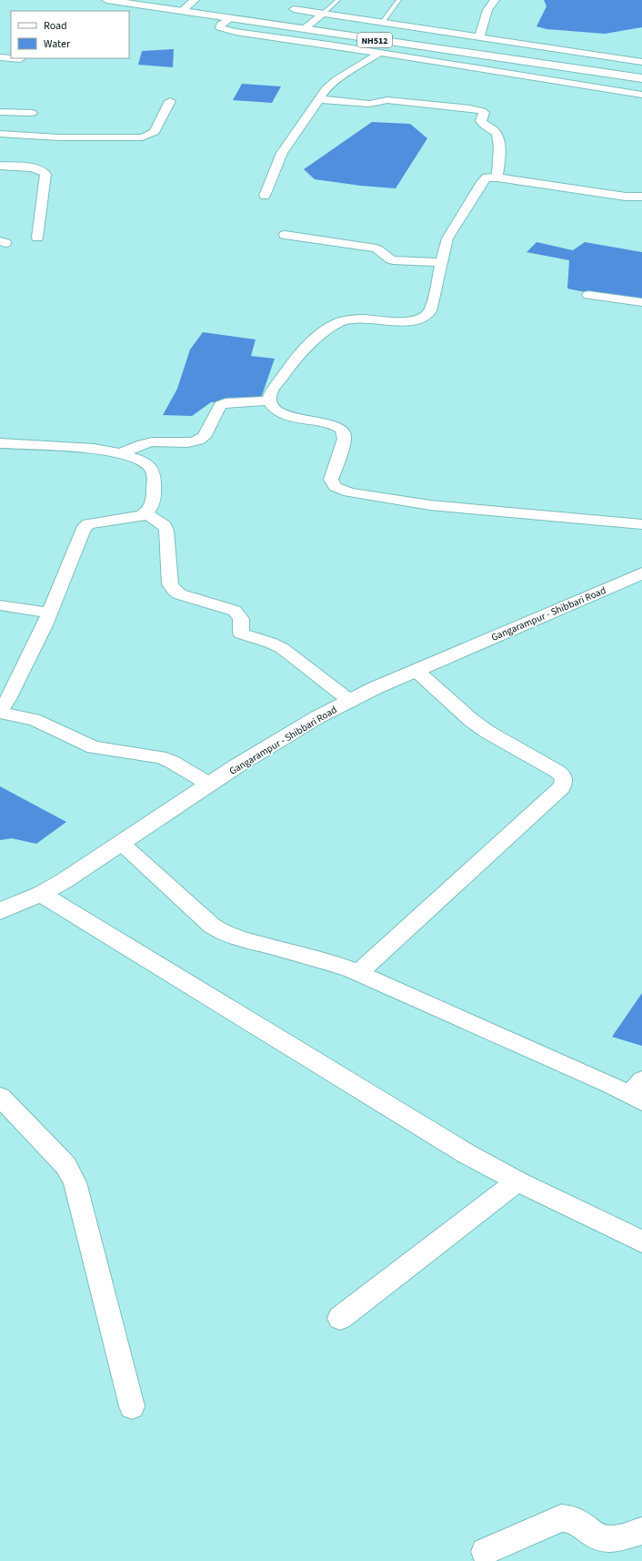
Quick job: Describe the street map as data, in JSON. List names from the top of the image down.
{
  "streets": {
    "main road": ["NH512", "Gangarampur - Shibbari Road"]
  },
  "legend": ["Road", "Water"]
}
